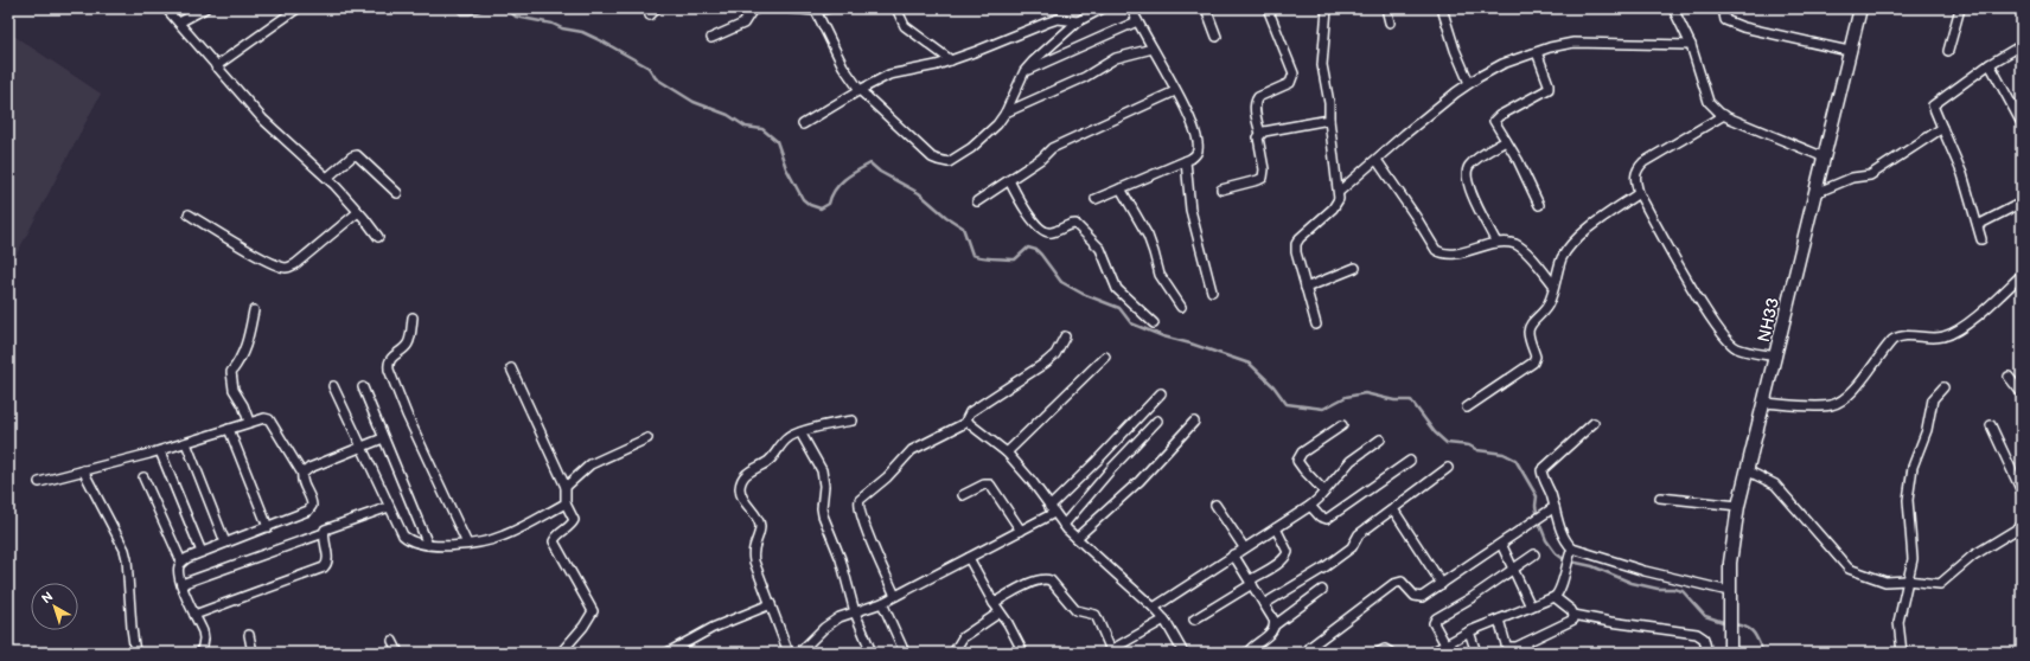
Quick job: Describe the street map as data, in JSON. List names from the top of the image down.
{
  "streets": {
    "main road": ["NH33"]
  },
  "north": "top left"
}
